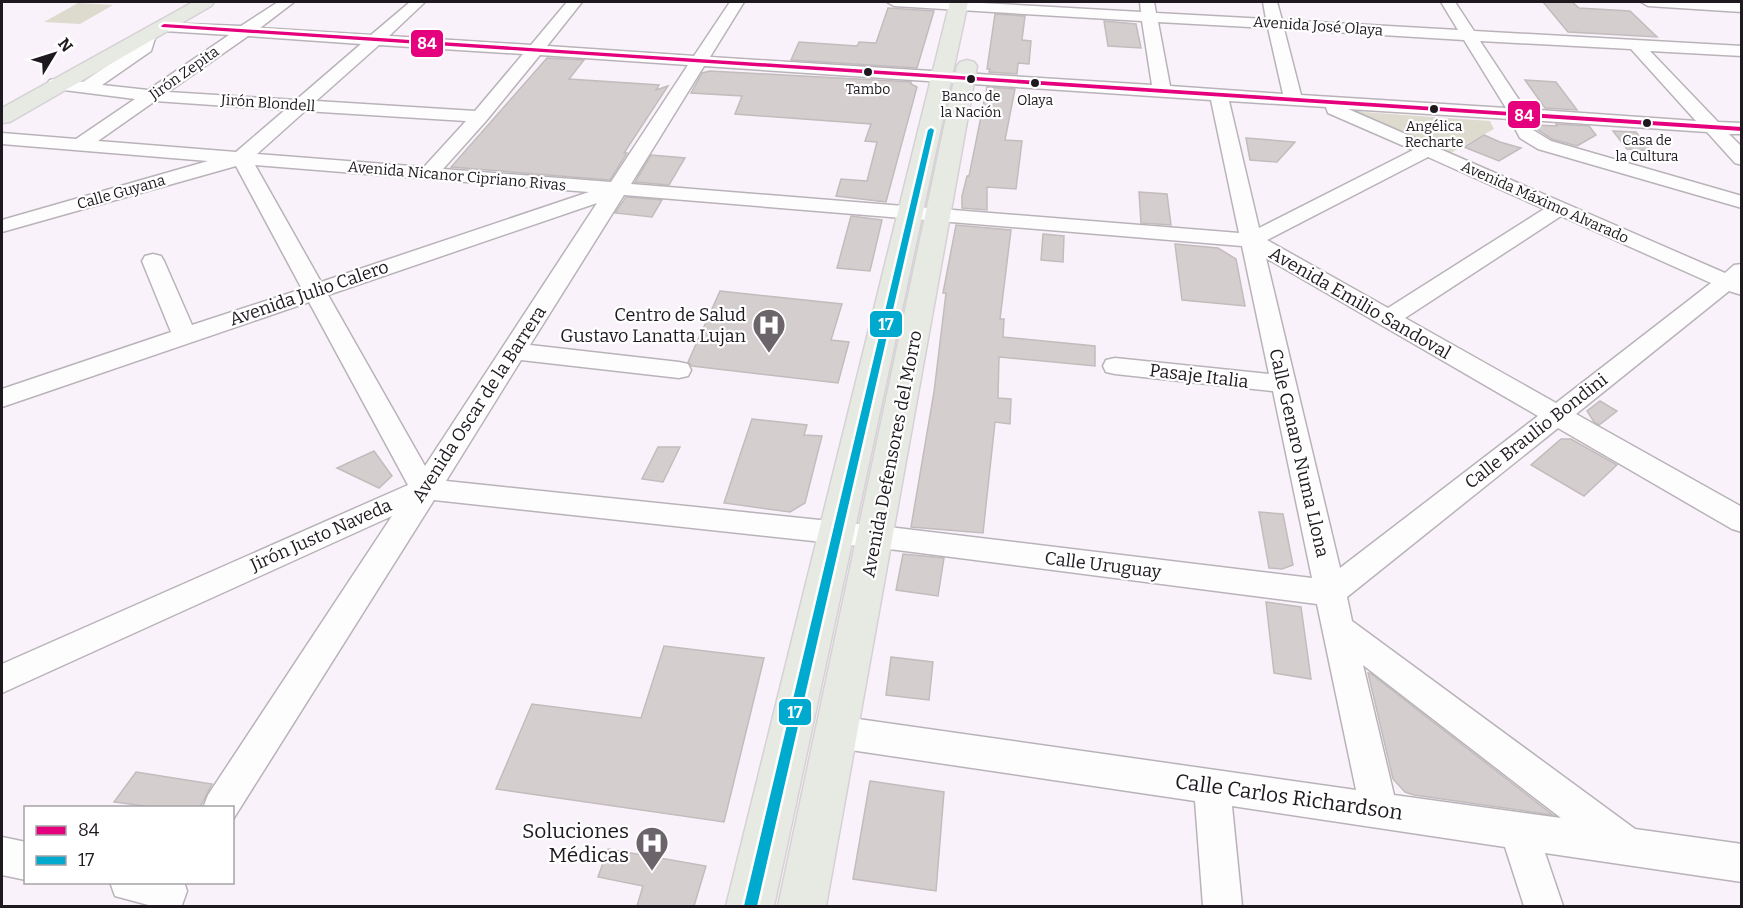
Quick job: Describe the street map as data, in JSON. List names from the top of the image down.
{
  "streets": {
    "main road": ["Avenida Defensores del Morro"],
    "street": [
      "Avenida José Olaya",
      "Jirón Zepita",
      "Jirón Blondell",
      "Avenida Nicanor Cipriano Rivas",
      "Calle Guyana",
      "Avenida Máximo Alvarado",
      "Avenida Julio Calero",
      "Avenida Emilio Sandoval",
      "Pasaje Italia",
      "Avenida Oscar de la Barrera",
      "Calle Braulio Bondini",
      "Calle Genaro Numa Llona",
      "Jirón Justo Naveda",
      "Calle Uruguay",
      "Calle Carlos Richardson"
    ]
  },
  "crossings": [
    ["Avenida José Olaya", "Avenida Defensores del Morro"],
    ["Jirón Zepita", "Jirón Blondell"],
    ["Jirón Zepita", "Avenida Nicanor Cipriano Rivas"],
    ["Avenida Nicanor Cipriano Rivas", "Calle Guyana"],
    ["Avenida Nicanor Cipriano Rivas", "Avenida Julio Calero"],
    ["Avenida Nicanor Cipriano Rivas", "Avenida Emilio Sandoval"],
    ["Avenida Nicanor Cipriano Rivas", "Avenida Oscar de la Barrera"],
    ["Avenida Nicanor Cipriano Rivas", "Avenida Defensores del Morro"],
    ["Avenida Máximo Alvarado", "Calle Braulio Bondini"],
    ["Avenida Julio Calero", "Avenida Oscar de la Barrera"],
    ["Avenida Emilio Sandoval", "Calle Braulio Bondini"],
    ["Avenida Emilio Sandoval", "Calle Genaro Numa Llona"],
    ["Avenida Emilio Sandoval", "Avenida Defensores del Morro"],
    ["Pasaje Italia", "Calle Genaro Numa Llona"],
    ["Avenida Oscar de la Barrera", "Jirón Justo Naveda"],
    ["Calle Braulio Bondini", "Calle Genaro Numa Llona"],
    ["Calle Braulio Bondini", "Calle Uruguay"],
    ["Calle Genaro Numa Llona", "Calle Uruguay"],
    ["Calle Genaro Numa Llona", "Calle Carlos Richardson"],
    ["Avenida Defensores del Morro", "Calle Uruguay"],
    ["Avenida Defensores del Morro", "Calle Carlos Richardson"]
  ],
  "places": {
    "other": [
      "Tambo",
      "Banco de la Nación",
      "Olaya",
      "Angélica Recharte",
      "Casa de la Cultura"
    ],
    "hospital": ["Centro de Salud Gustavo Lanatta Lujan", "Soluciones Médicas"]
  },
  "lines": ["transit line 84", "transit line 17"],
  "legend": ["84", "17"],
  "north": "top right"
}
